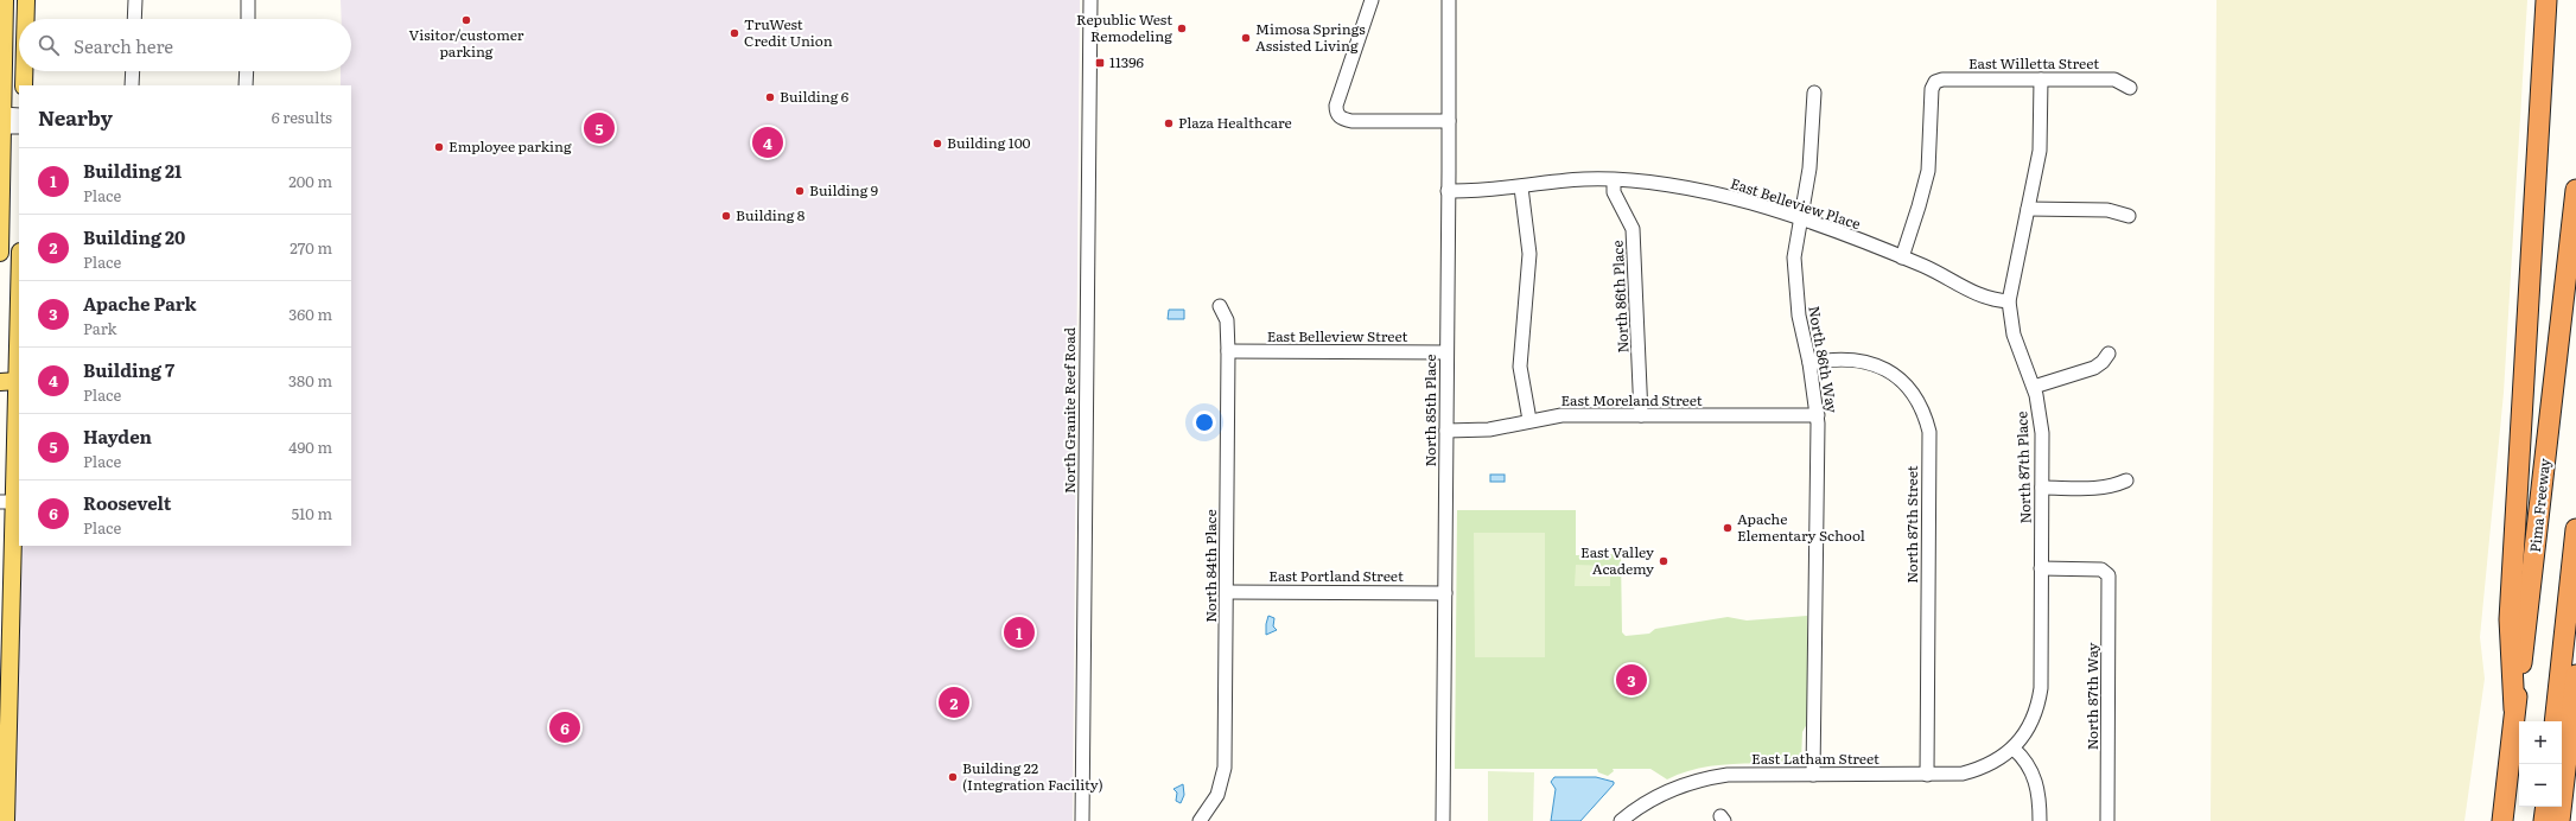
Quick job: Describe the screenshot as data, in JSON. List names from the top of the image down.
{
  "streets": {
    "highway": ["Pima Freeway"],
    "street": [
      "East Willetta Street",
      "East Belleview Place",
      "North 86th Place",
      "East Belleview Street",
      "North 86th Way",
      "East Moreland Street",
      "North Granite Reef Road",
      "North 85th Place",
      "North 87th Place",
      "North 87th Street",
      "North 84th Place",
      "East Portland Street",
      "North 87th Way",
      "East Latham Street"
    ]
  },
  "crossings": [
    ["East Willetta Street", "East Belleview Place"],
    ["East Willetta Street", "North 87th Place"],
    ["East Belleview Place", "North 86th Place"],
    ["East Belleview Place", "North 86th Way"],
    ["East Belleview Place", "North 85th Place"],
    ["East Belleview Place", "North 87th Place"],
    ["North 86th Place", "East Moreland Street"],
    ["East Belleview Street", "North 85th Place"],
    ["East Belleview Street", "North 84th Place"],
    ["North 86th Way", "East Moreland Street"],
    ["North 86th Way", "North 87th Street"],
    ["North 86th Way", "East Latham Street"],
    ["East Moreland Street", "North 85th Place"],
    ["North 85th Place", "East Portland Street"],
    ["North 87th Place", "North 87th Way"],
    ["North 87th Place", "East Latham Street"],
    ["North 87th Street", "East Latham Street"],
    ["North 84th Place", "East Portland Street"]
  ],
  "places": {
    "other": [
      "Visitor/customer parking",
      "Republic West Remodeling",
      "TruWest Credit Union",
      "Mimosa Springs Assisted Living",
      "Building 6",
      "Plaza Healthcare",
      "Building 100",
      "Employee parking",
      "Building 9",
      "Building 8",
      "Apache Elementary School",
      "East Valley Academy",
      "Building 22 (Integration Facility)"
    ],
    "transit": ["11396"]
  },
  "page": {
    "search": "Search here",
    "heading": ["Nearby", "6 results"],
    "pins": [
      "5",
      "4",
      "1",
      "3",
      "2",
      "6"
    ],
    "list": [
      {
        "mark": "1",
        "name": "Building 21",
        "note": "Place",
        "value": "200 m"
      },
      {
        "mark": "2",
        "name": "Building 20",
        "note": "Place",
        "value": "270 m"
      },
      {
        "mark": "3",
        "name": "Apache Park",
        "note": "Park",
        "value": "360 m"
      },
      {
        "mark": "4",
        "name": "Building 7",
        "note": "Place",
        "value": "380 m"
      },
      {
        "mark": "5",
        "name": "Hayden",
        "note": "Place",
        "value": "490 m"
      },
      {
        "mark": "6",
        "name": "Roosevelt",
        "note": "Place",
        "value": "510 m"
      }
    ],
    "map_buttons": ["+", "−"]
  }
}
